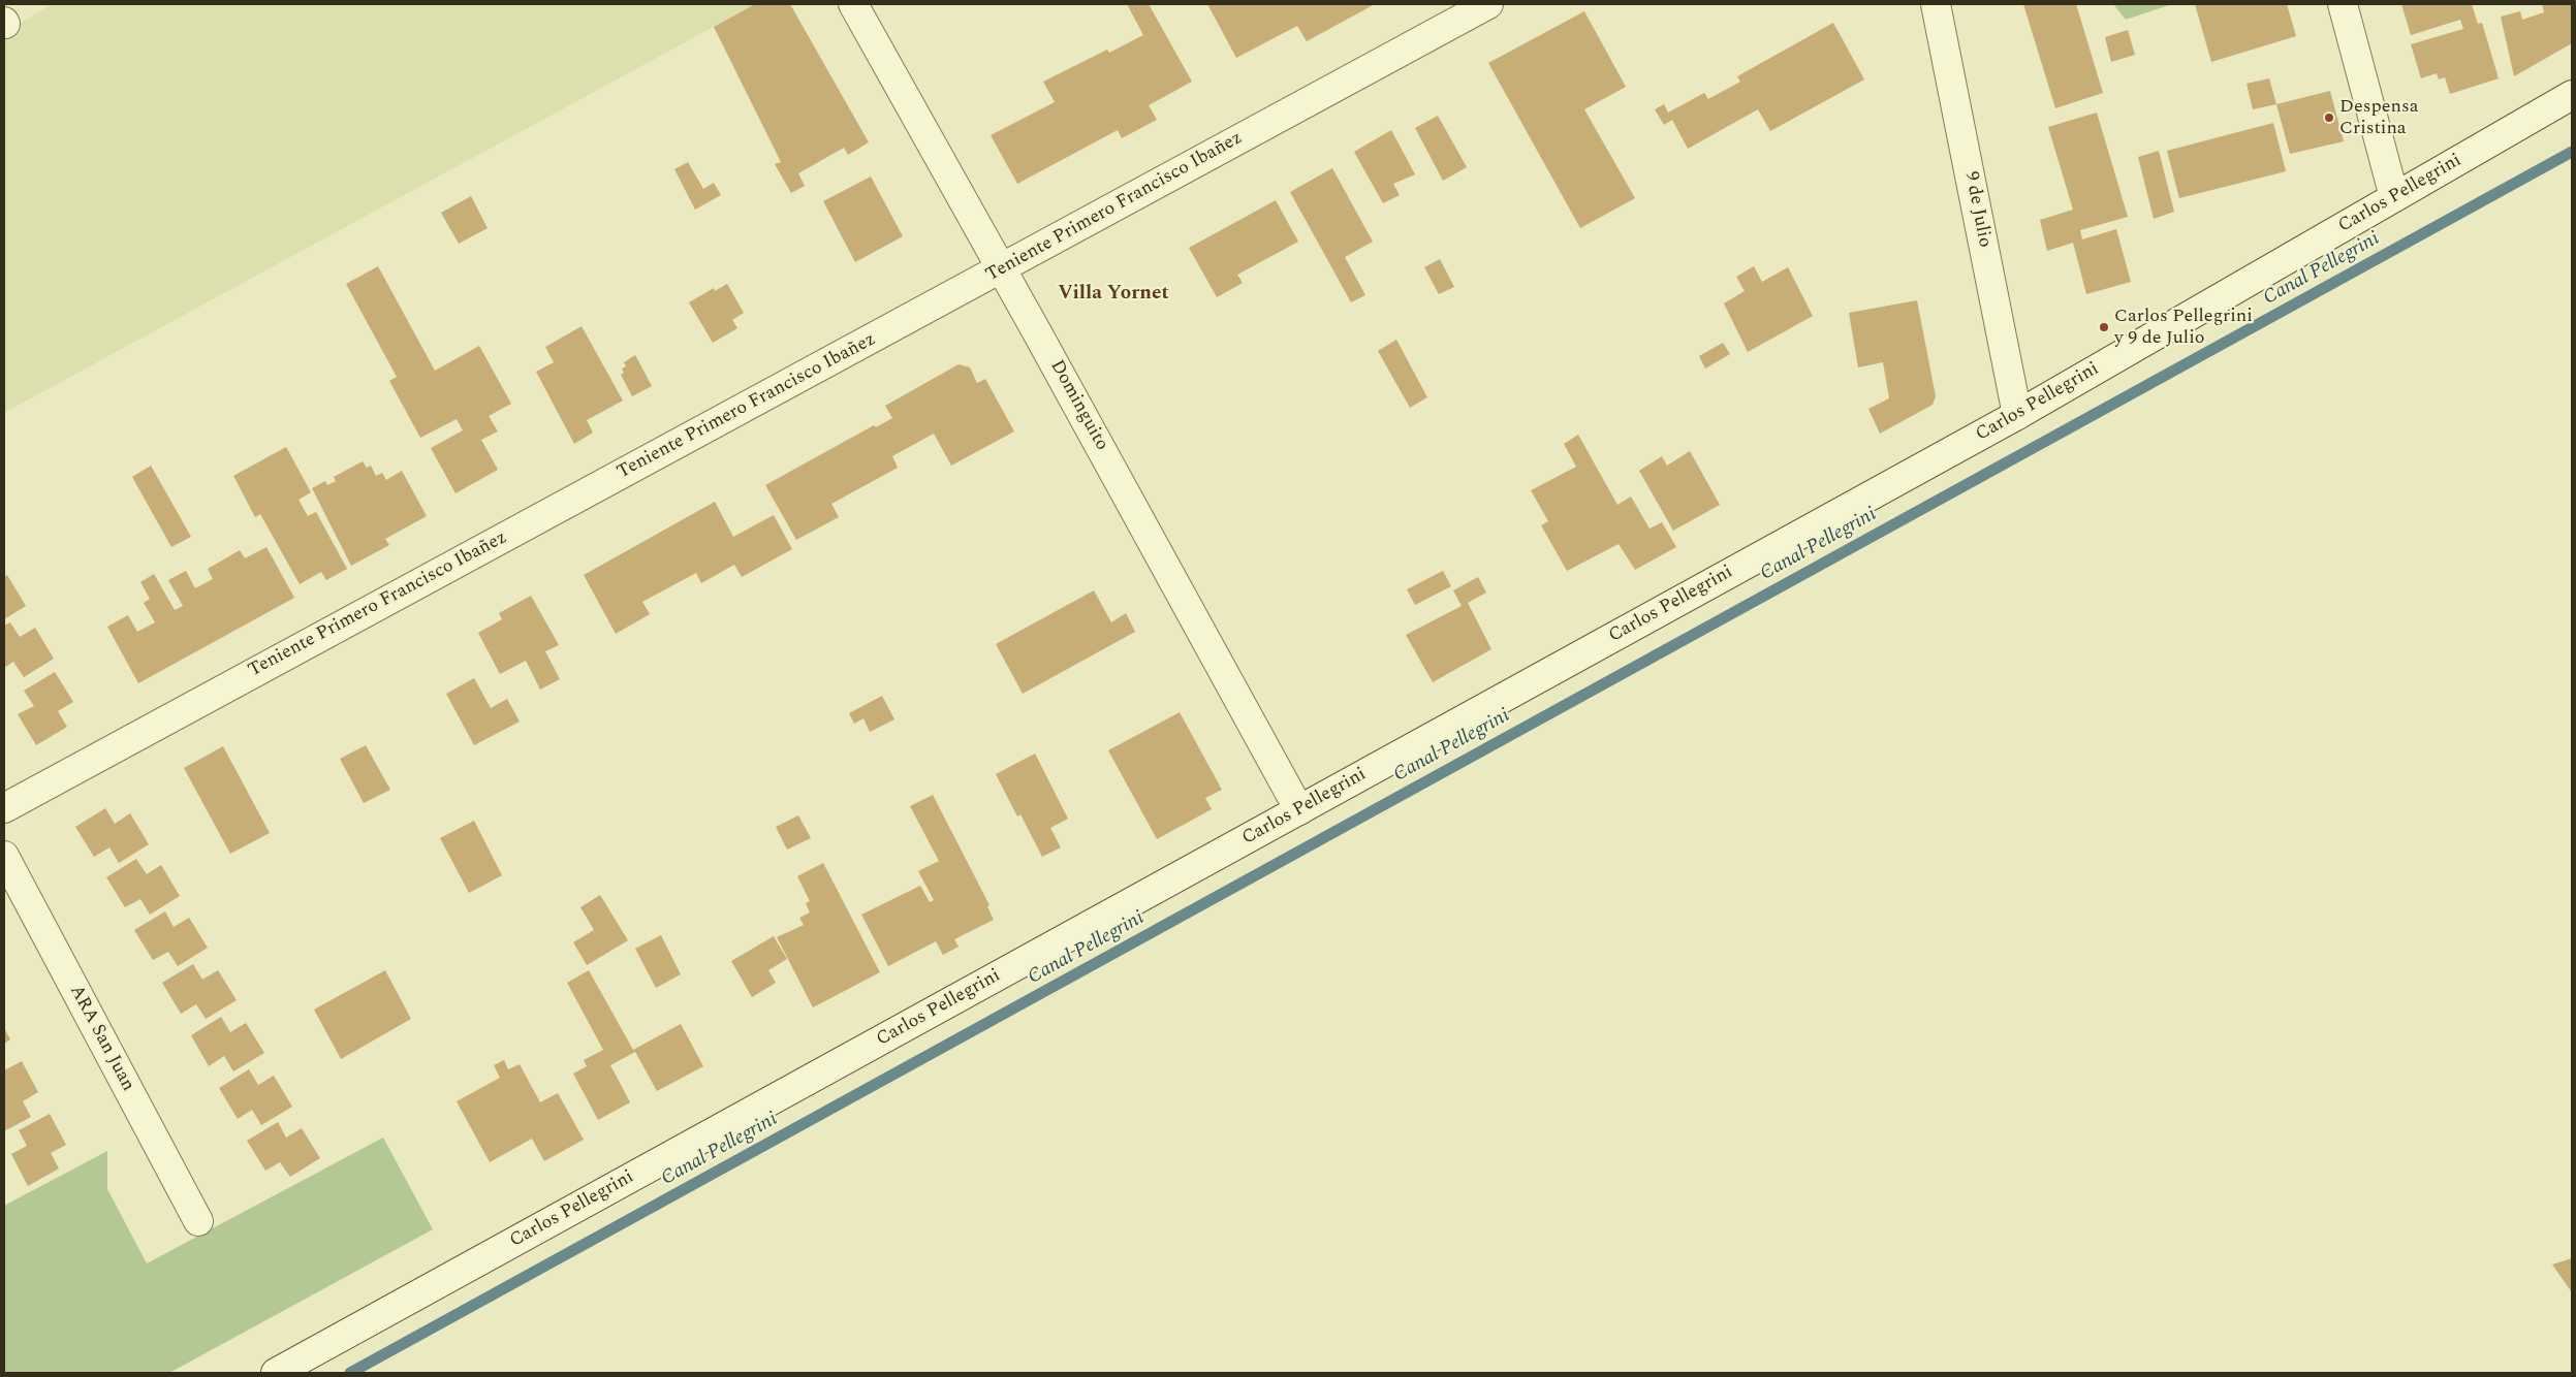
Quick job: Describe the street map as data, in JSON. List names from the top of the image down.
{
  "streets": {
    "street": [
      "Carlos Pellegrini",
      "Teniente Primero Francisco Ibañez",
      "9 de Julio",
      "Dominguito",
      "ARA San Juan"
    ]
  },
  "crossings": [
    ["Carlos Pellegrini", "9 de Julio"],
    ["Carlos Pellegrini", "Dominguito"],
    ["Teniente Primero Francisco Ibañez", "Dominguito"]
  ],
  "districts": ["Villa Yornet"],
  "water": ["Canal Pellegrini"],
  "places": ["Despensa Cristina", "Carlos Pellegrini y 9 de Julio"]
}
